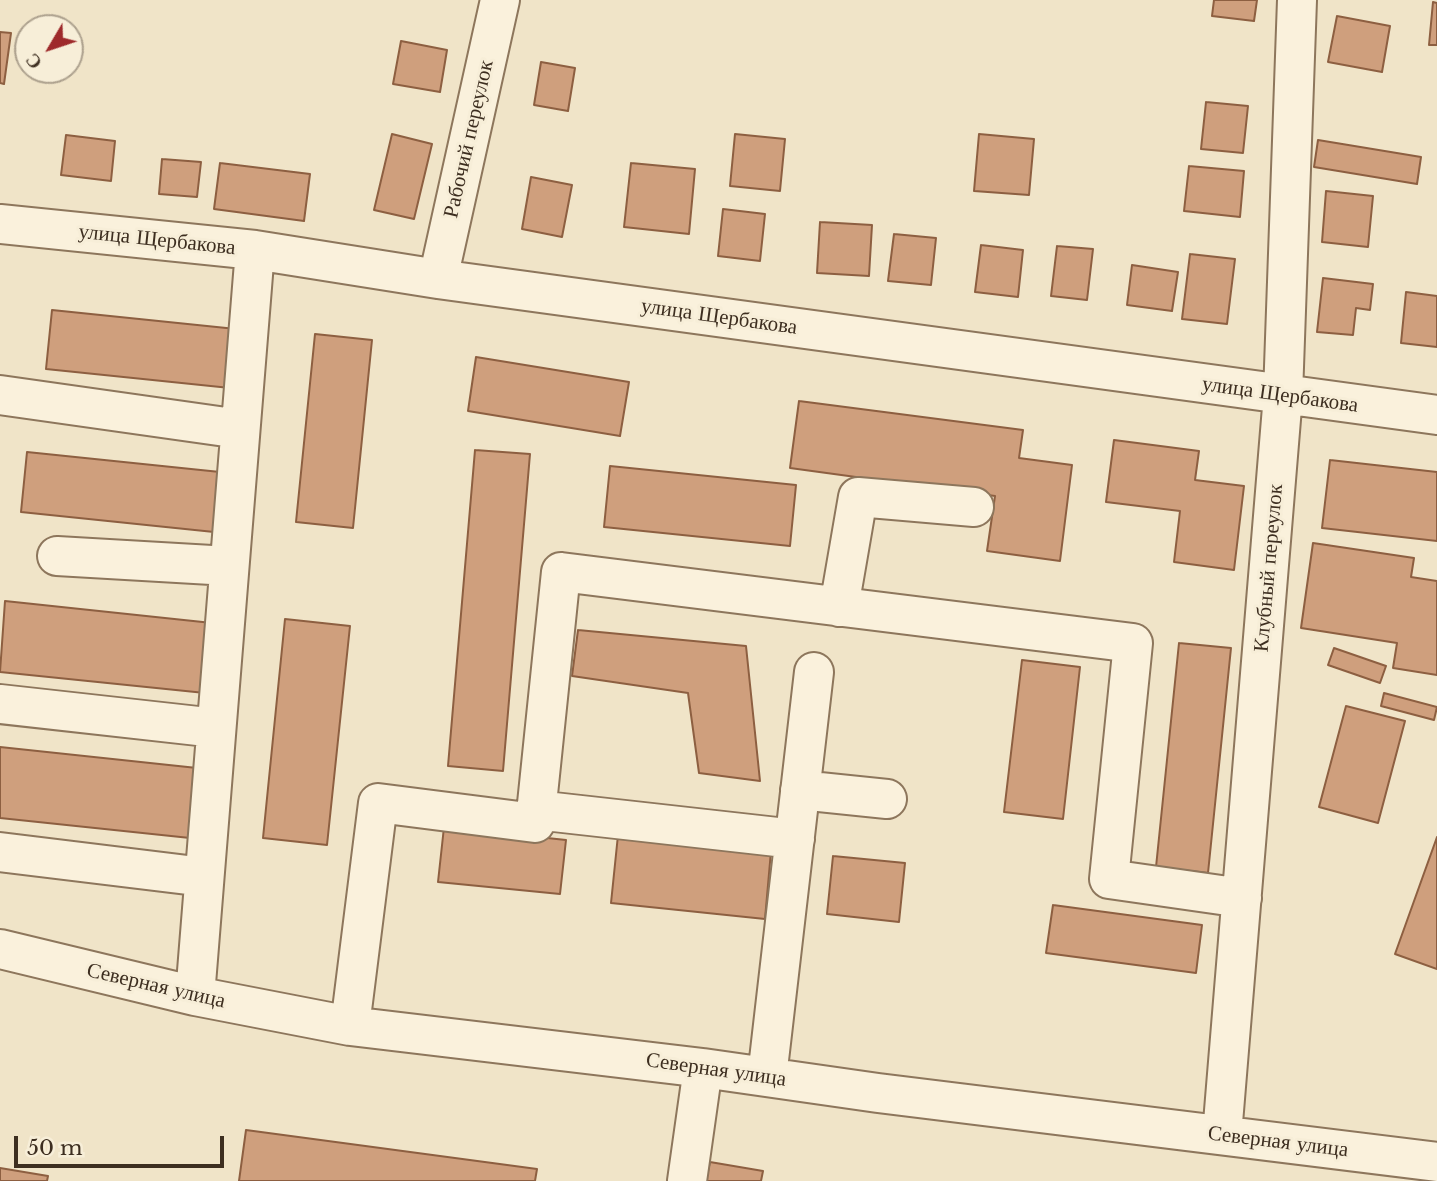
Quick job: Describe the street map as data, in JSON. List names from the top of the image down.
{
  "streets": {
    "street": [
      "Рабочий переулок",
      "улица Щербакова",
      "Клубный переулок",
      "Северная улица"
    ]
  },
  "crossings": [
    ["Рабочий переулок", "улица Щербакова"],
    ["улица Щербакова", "Клубный переулок"],
    ["Клубный переулок", "Северная улица"]
  ],
  "scale_bar": "50 m",
  "north": "bottom left"
}
